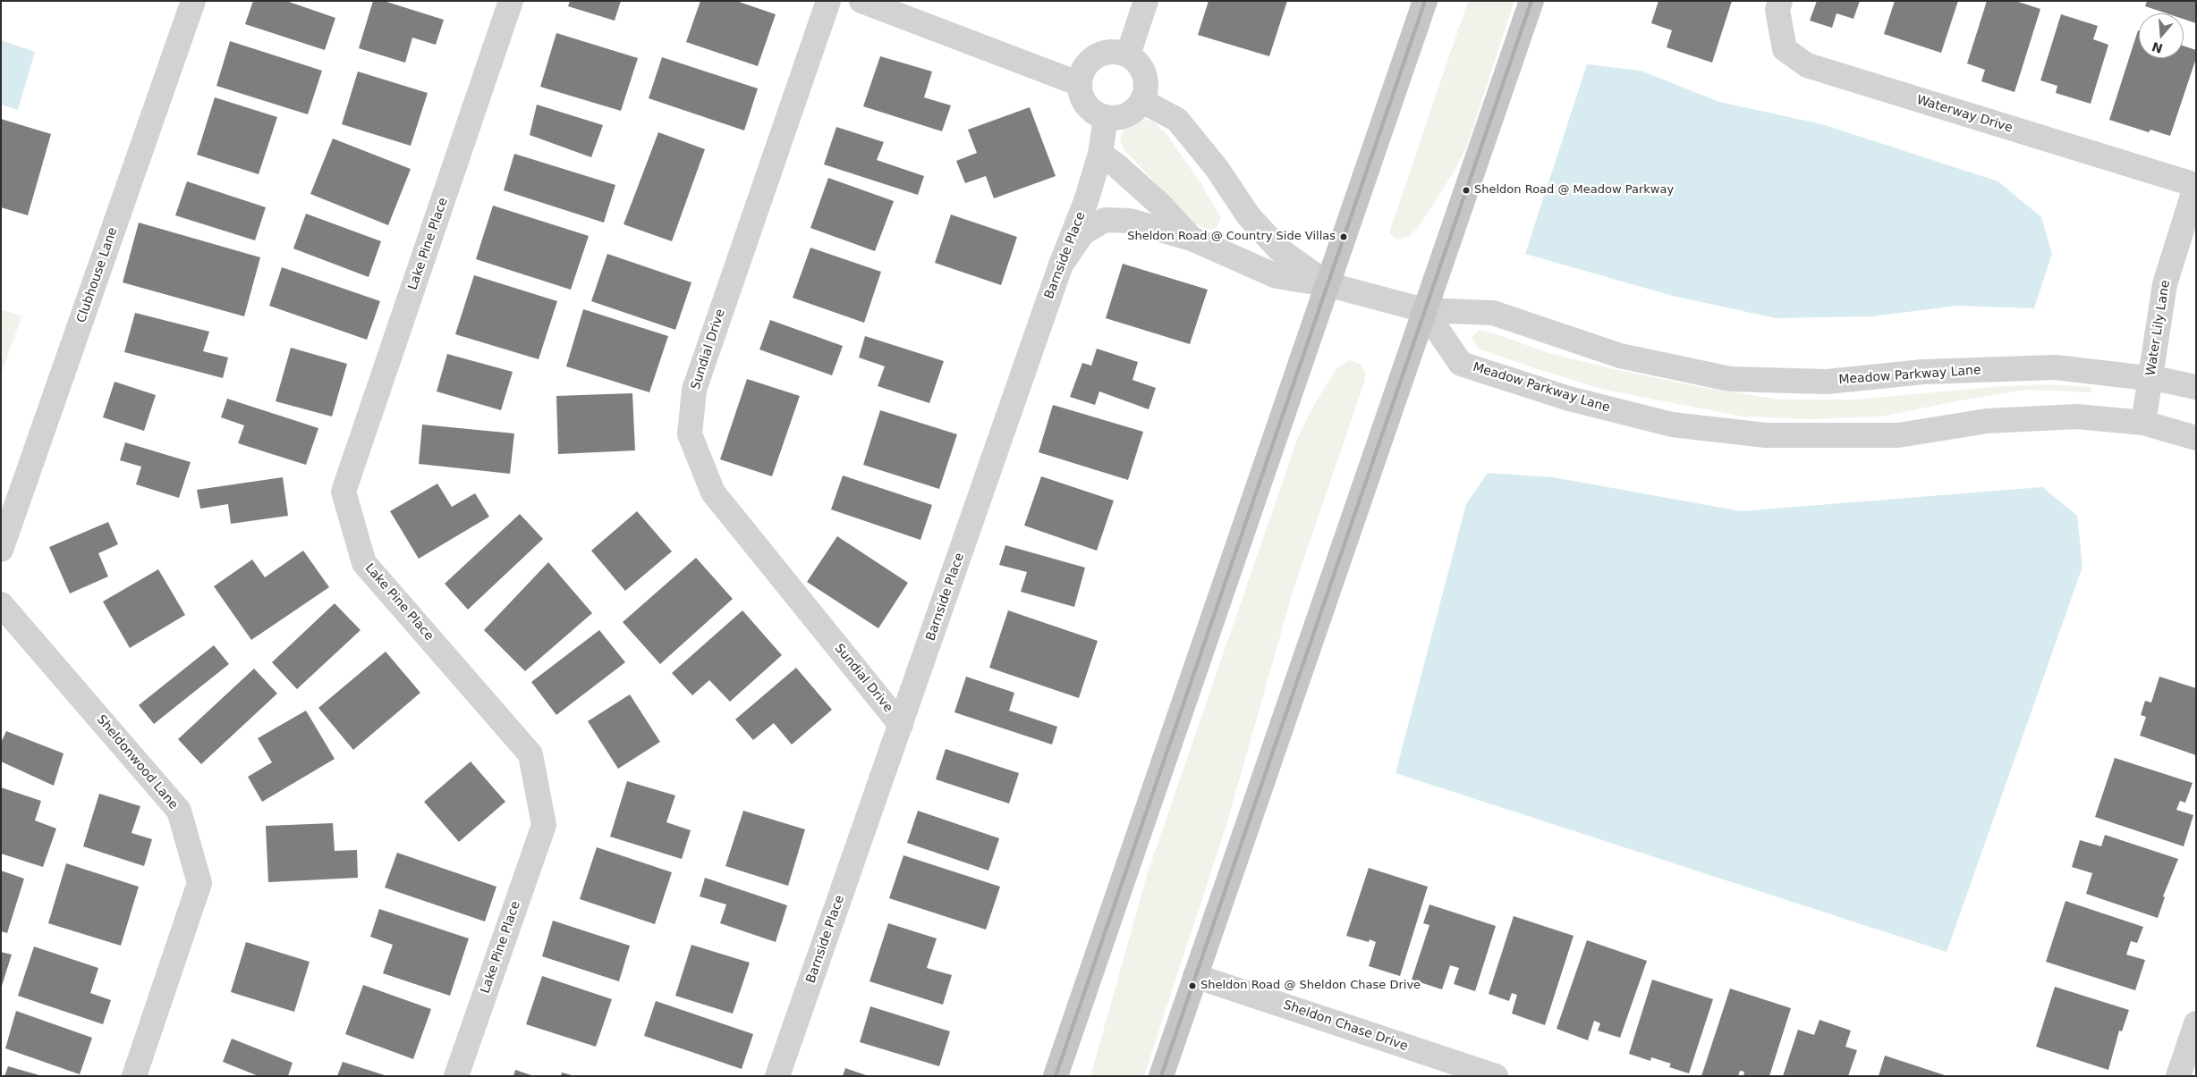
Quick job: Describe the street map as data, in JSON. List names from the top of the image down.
{
  "streets": {
    "street": [
      "Waterway Drive",
      "Lake Pine Place",
      "Barnside Place",
      "Clubhouse Lane",
      "Water Lily Lane",
      "Sundial Drive",
      "Meadow Parkway Lane",
      "Sheldonwood Lane",
      "Sheldon Chase Drive"
    ]
  },
  "crossings": [
    ["Waterway Drive", "Water Lily Lane"],
    ["Barnside Place", "Sundial Drive"],
    ["Water Lily Lane", "Meadow Parkway Lane"]
  ],
  "places": ["Sheldon Road @ Meadow Parkway", "Sheldon Road @ Country Side Villas", "Sheldon Road @ Sheldon Chase Drive"],
  "north": "bottom"
}
